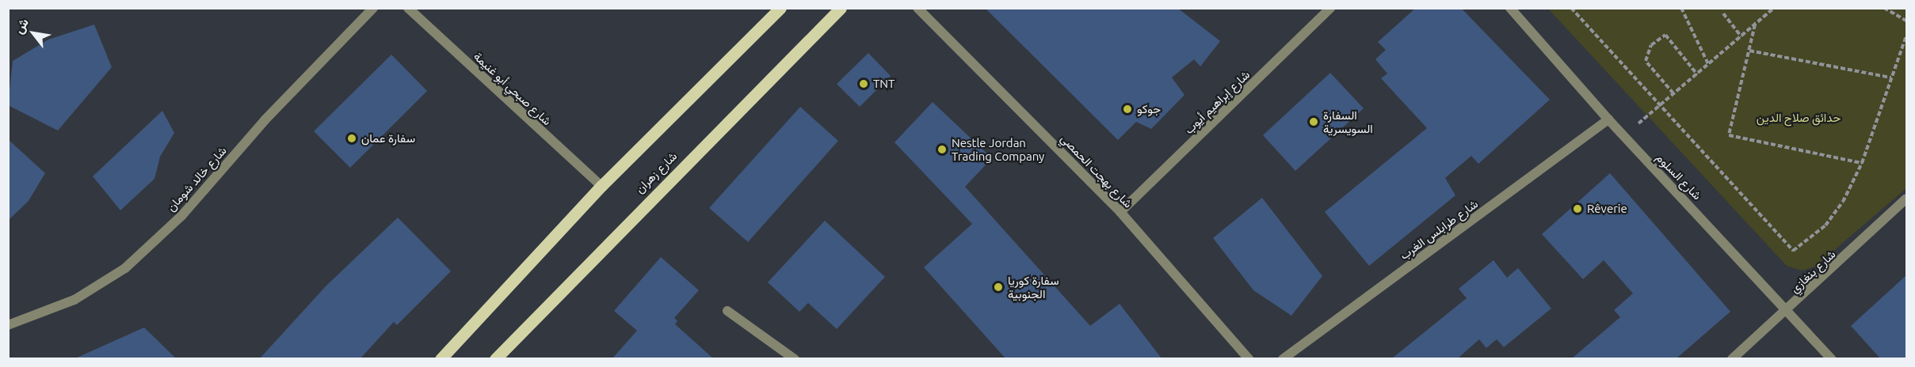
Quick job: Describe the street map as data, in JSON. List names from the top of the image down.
{
  "streets": {
    "main road": ["شارع زهران"],
    "street": [
      "شارع صبحي أبو غنيمة",
      "شارع إبراهيم أيوب",
      "شارع بهجت الحمصي",
      "شارع السلوم",
      "شارع خالد شومان",
      "شارع طرابلس الغرب",
      "شارع بنغازي"
    ]
  },
  "crossings": [
    ["شارع إبراهيم أيوب", "شارع بهجت الحمصي"],
    ["شارع السلوم", "شارع طرابلس الغرب"],
    ["شارع السلوم", "شارع بنغازي"]
  ],
  "parks": ["حدائق صلاح الدين"],
  "places": [
    "TNT",
    "جوكو",
    "السفارة السويسرية",
    "سفارة عمان",
    "Nestle Jordan Trading Company",
    "Rêverie",
    "سفارة كوريا الجنوبية"
  ],
  "north": "top left"
}
